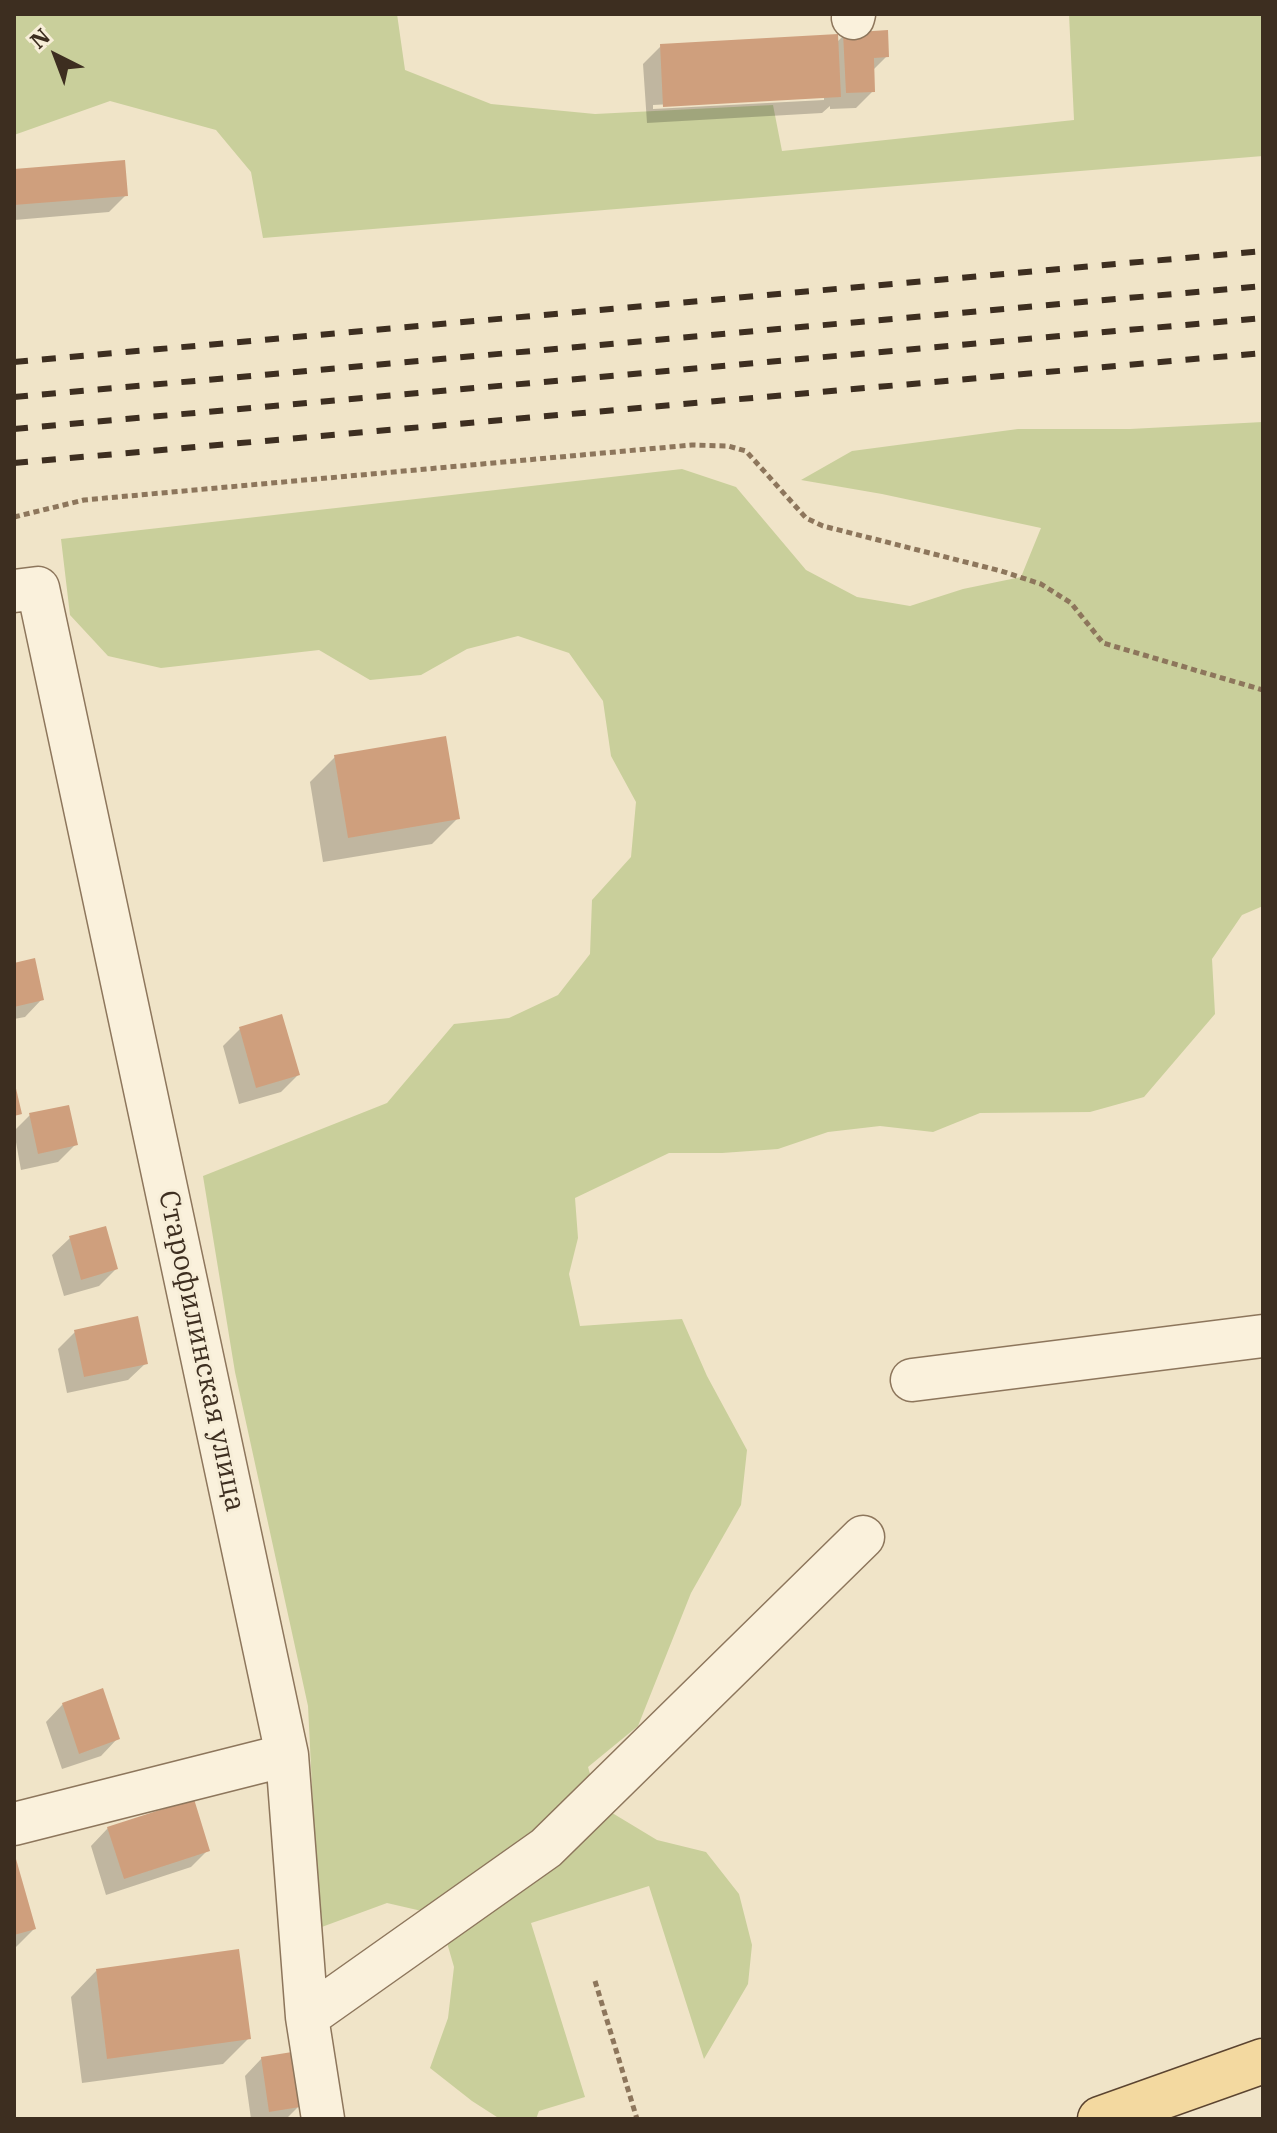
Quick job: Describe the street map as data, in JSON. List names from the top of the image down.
{
  "streets": {
    "street": ["Старофилинская улица"]
  },
  "north": "top left"
}
